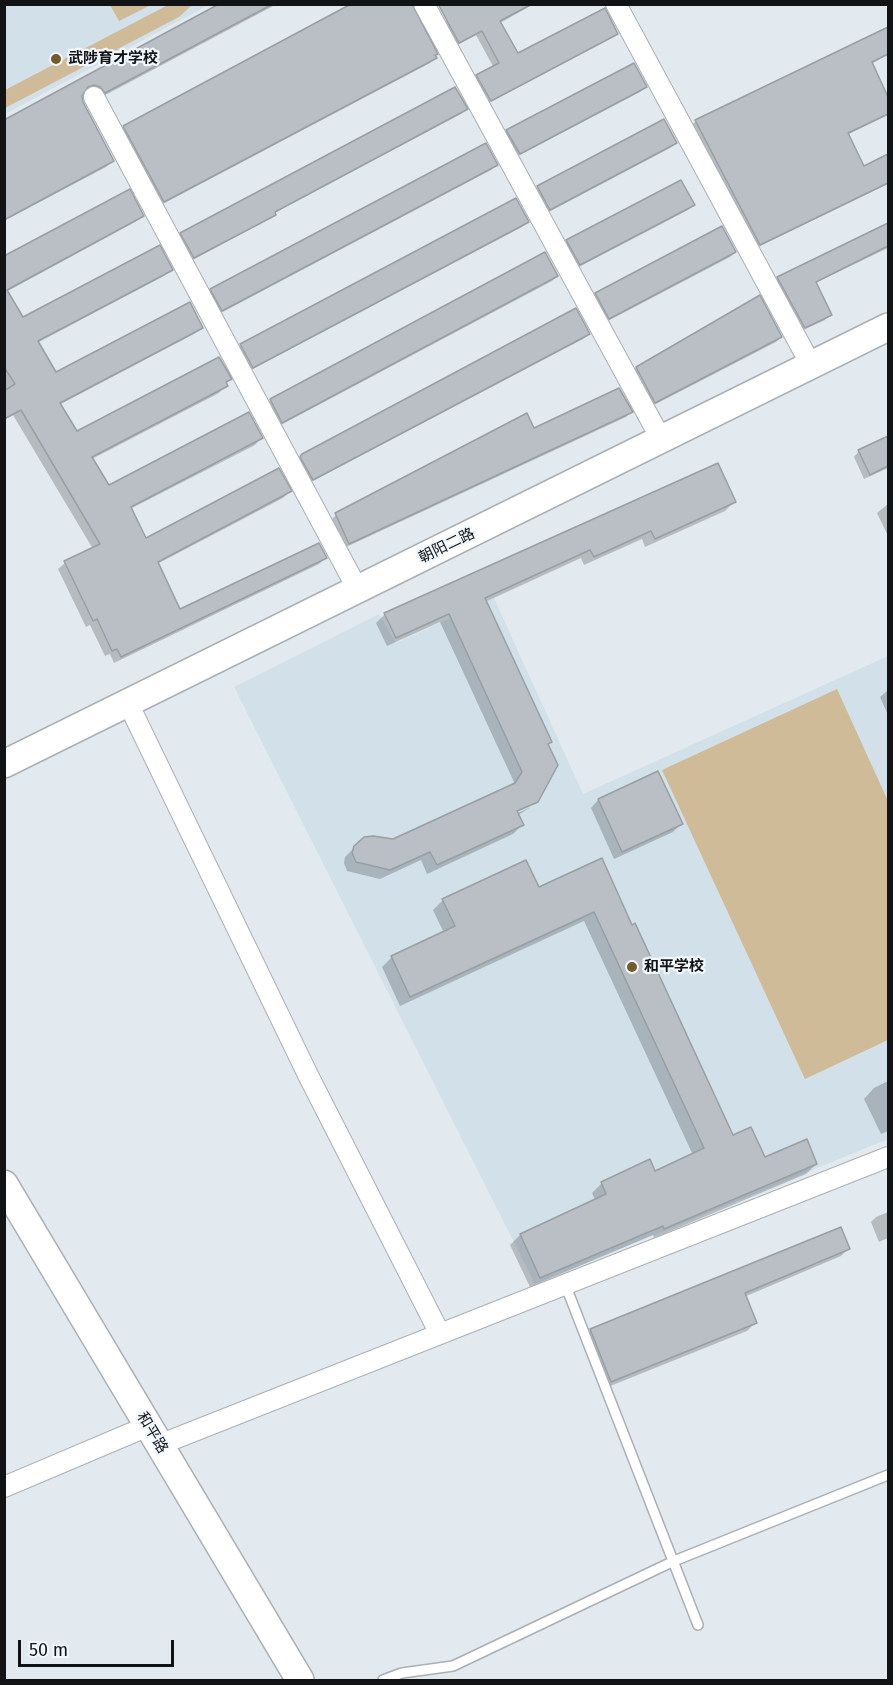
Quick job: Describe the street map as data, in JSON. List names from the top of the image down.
{
  "streets": {
    "street": ["朝阳二路", "和平路"]
  },
  "places": ["武陟育才学校", "和平学校"],
  "scale_bar": "50 m"
}
